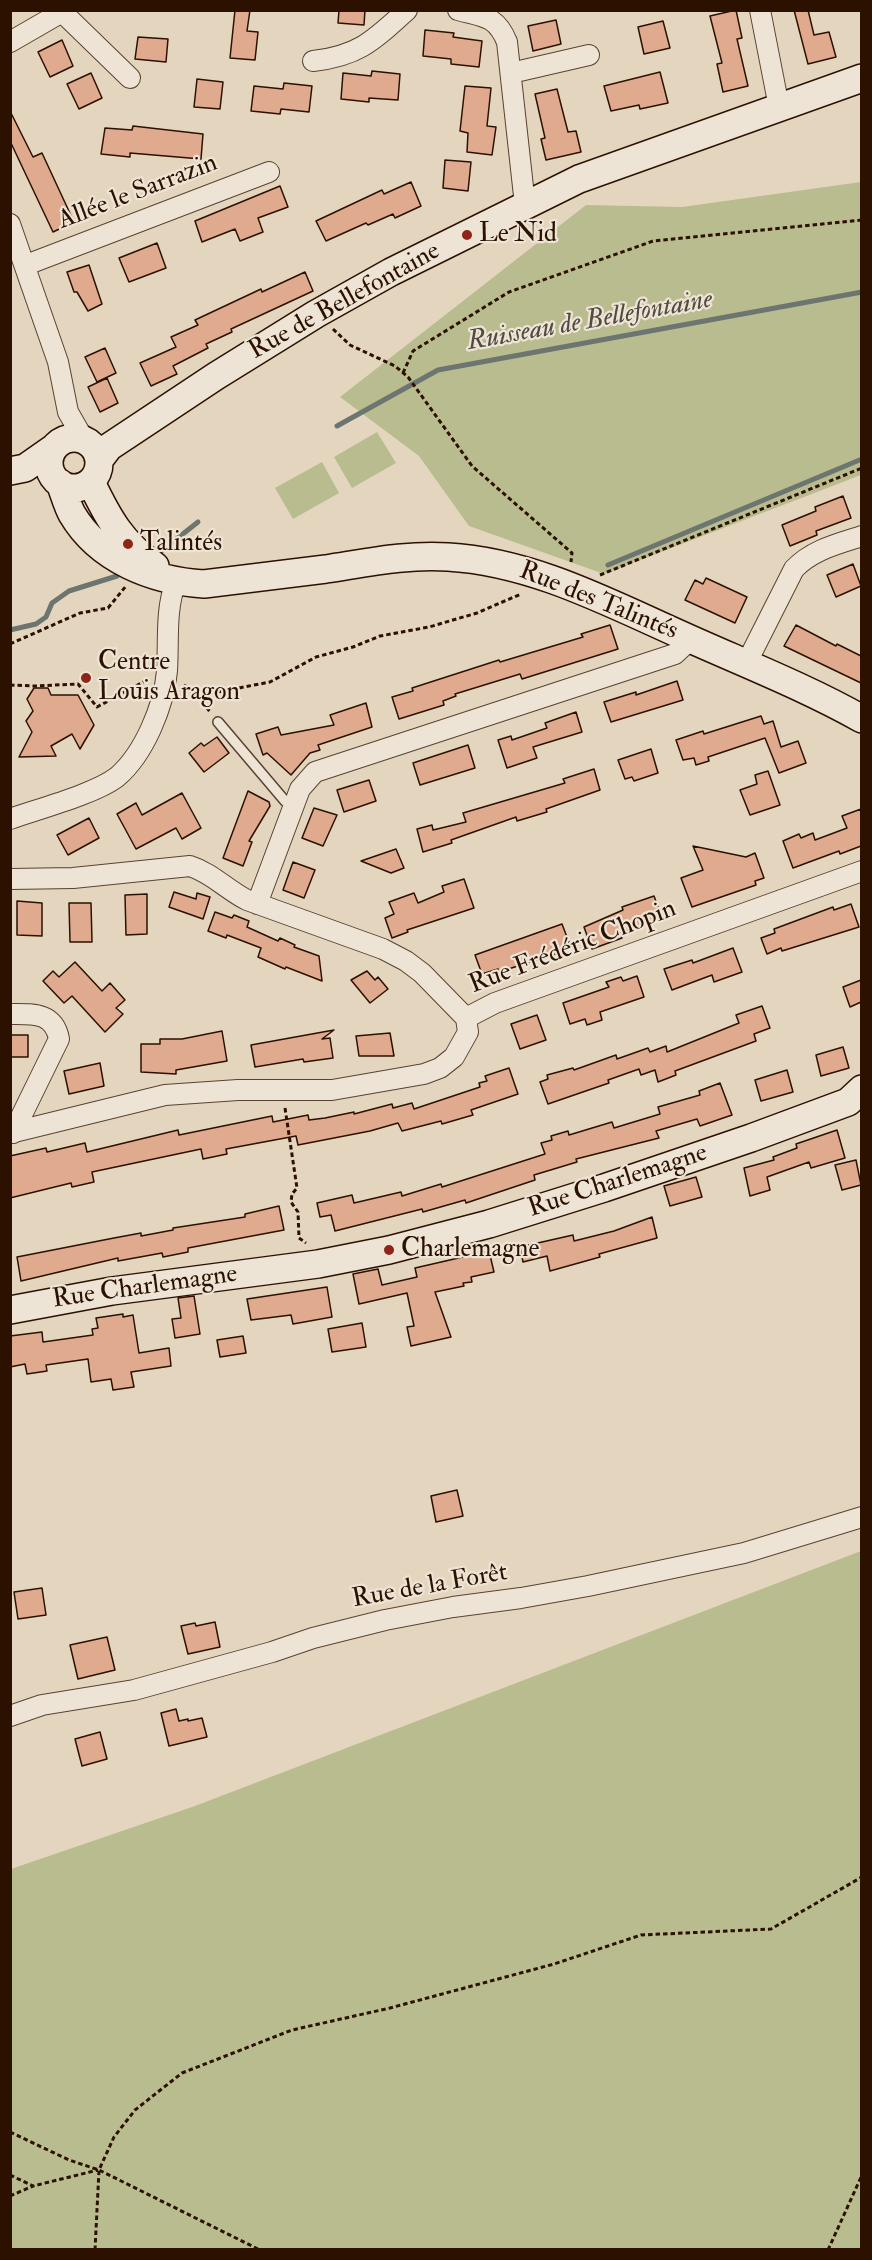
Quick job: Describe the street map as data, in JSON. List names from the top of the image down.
{
  "streets": {
    "street": [
      "Allée le Sarrazin",
      "Rue de Bellefontaine",
      "Rue des Talintés",
      "Rue Frédéric Chopin",
      "Rue Charlemagne",
      "Rue de la Forêt"
    ]
  },
  "water": ["Ruisseau de Bellefontaine"],
  "places": [
    "Le Nid",
    "Talintés",
    "Centre Louis Aragon",
    "Charlemagne"
  ]
}
